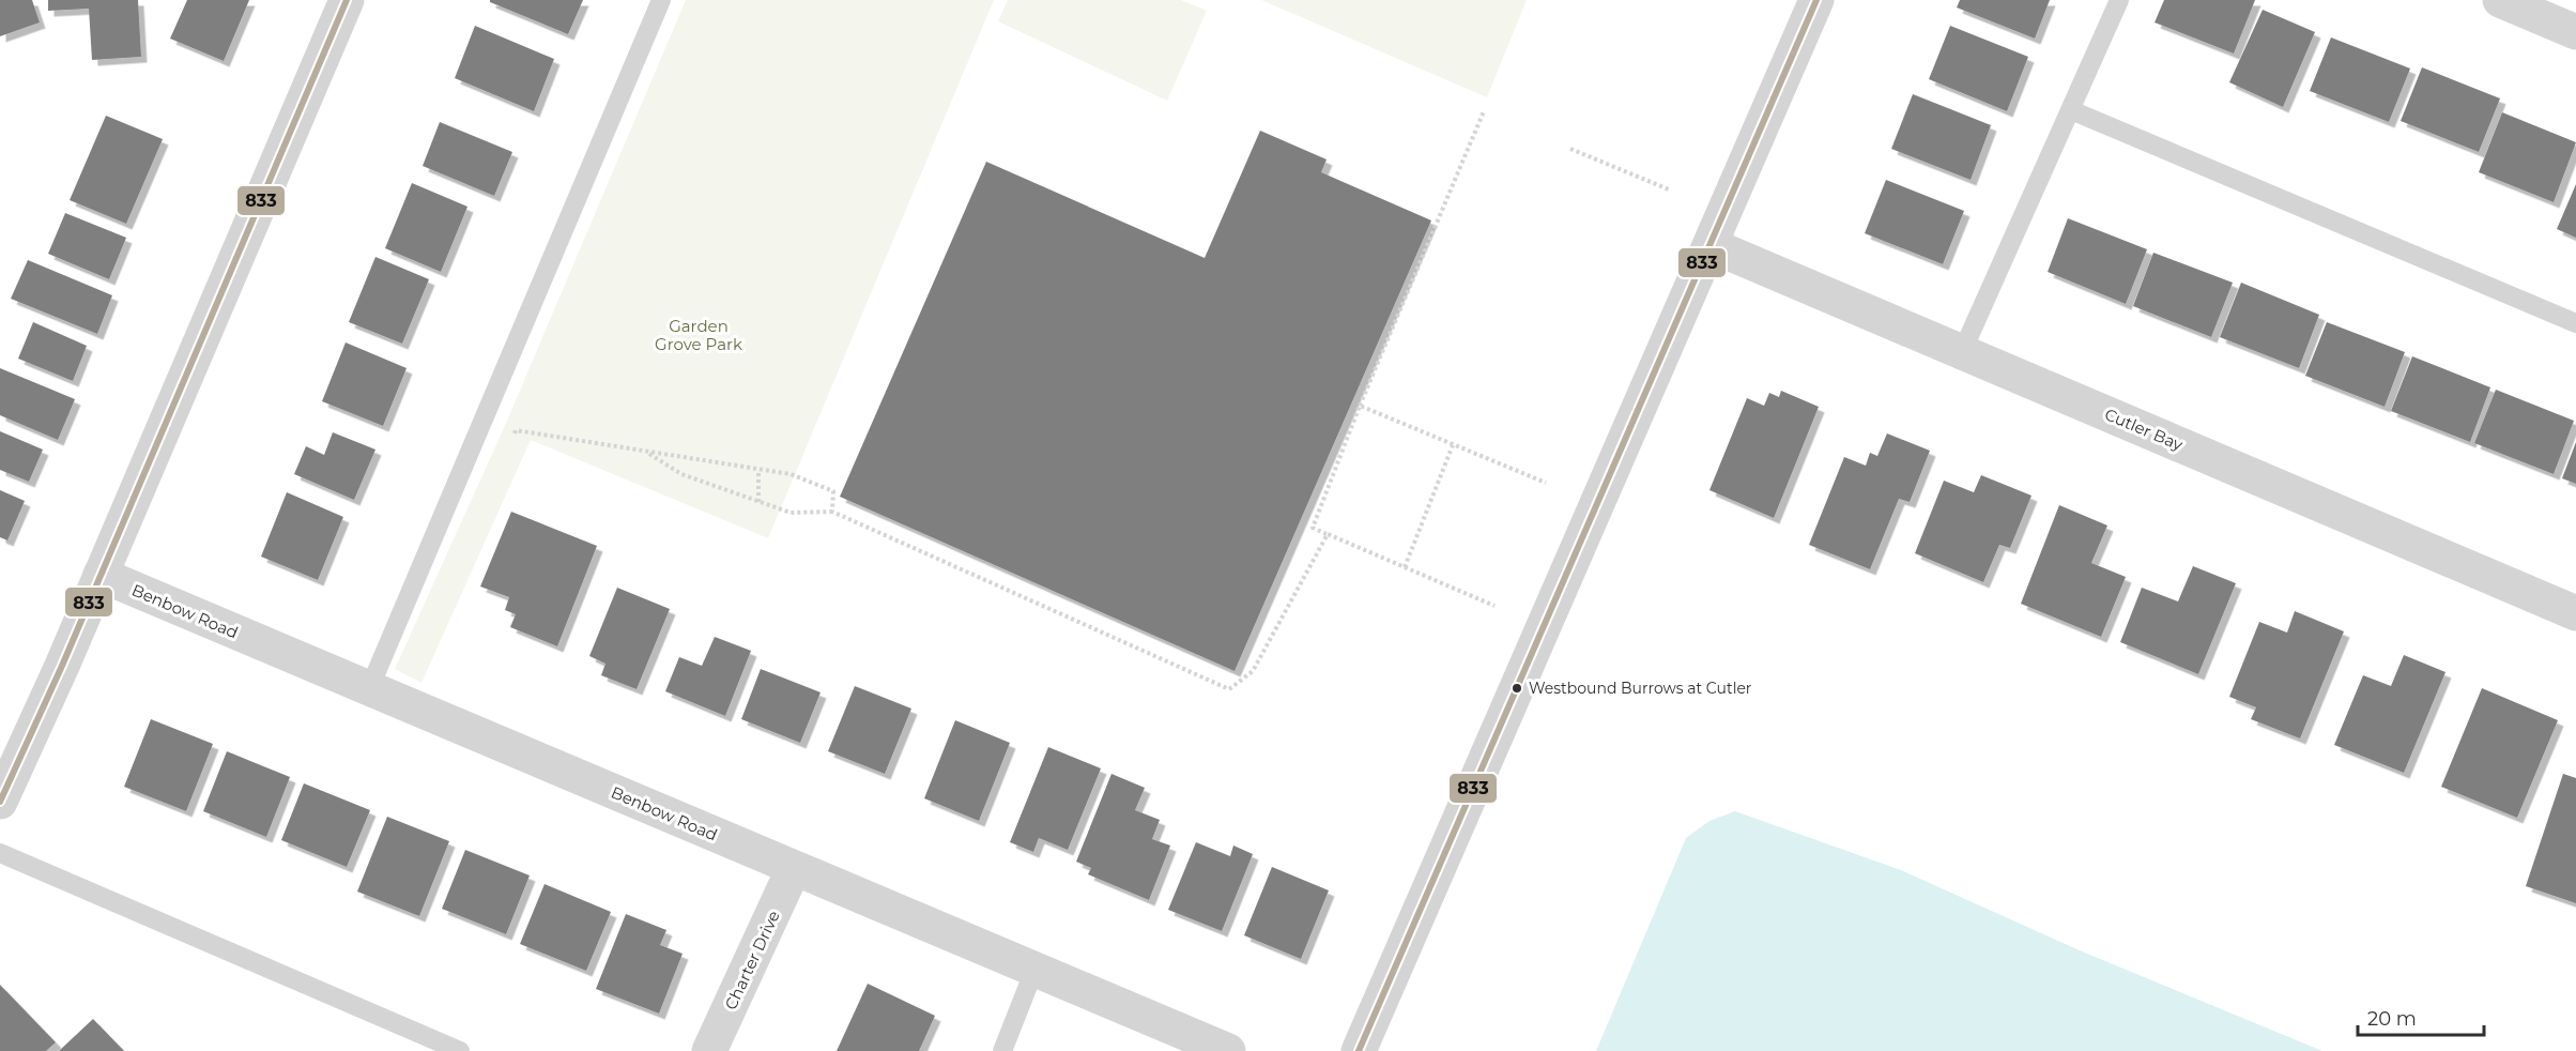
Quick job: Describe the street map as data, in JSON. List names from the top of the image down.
{
  "streets": {
    "street": ["Cutler Bay", "Benbow Road", "Charter Drive"]
  },
  "crossings": [
    ["Benbow Road", "Charter Drive"]
  ],
  "parks": ["Garden Grove Park"],
  "places": ["Westbound Burrows at Cutler"],
  "lines": ["transit line 833"],
  "scale_bar": "20 m"
}
